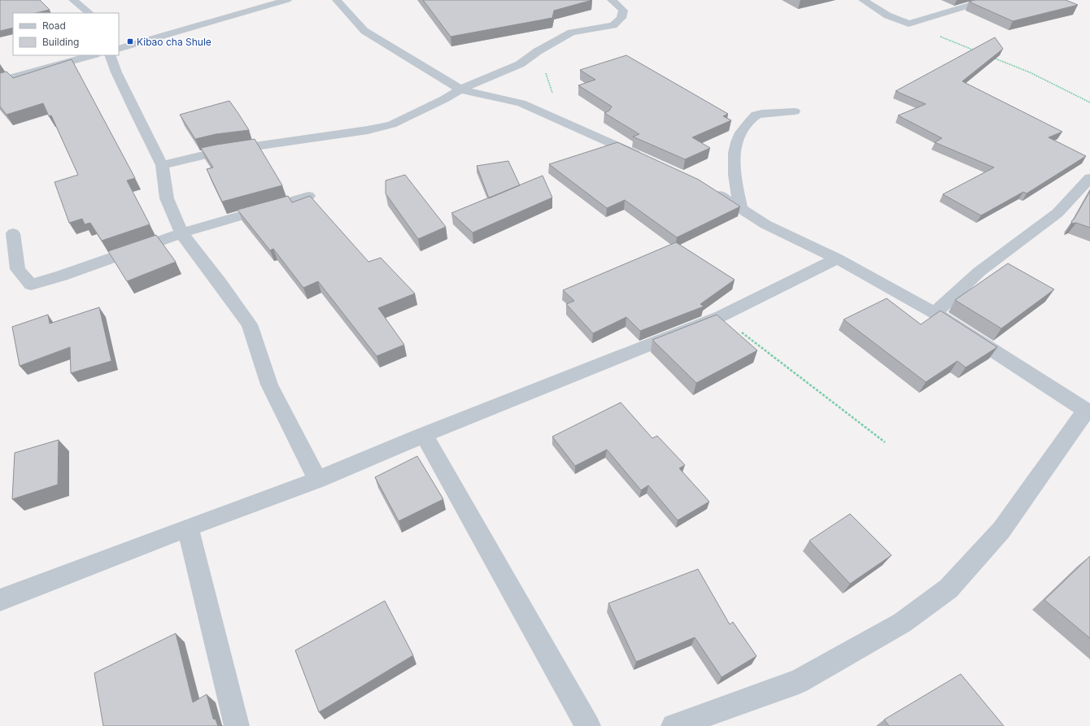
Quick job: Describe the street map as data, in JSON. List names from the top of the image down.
{
  "places": {
    "transit": ["Kibao cha Shule"]
  },
  "legend": ["Road", "Building"]
}
